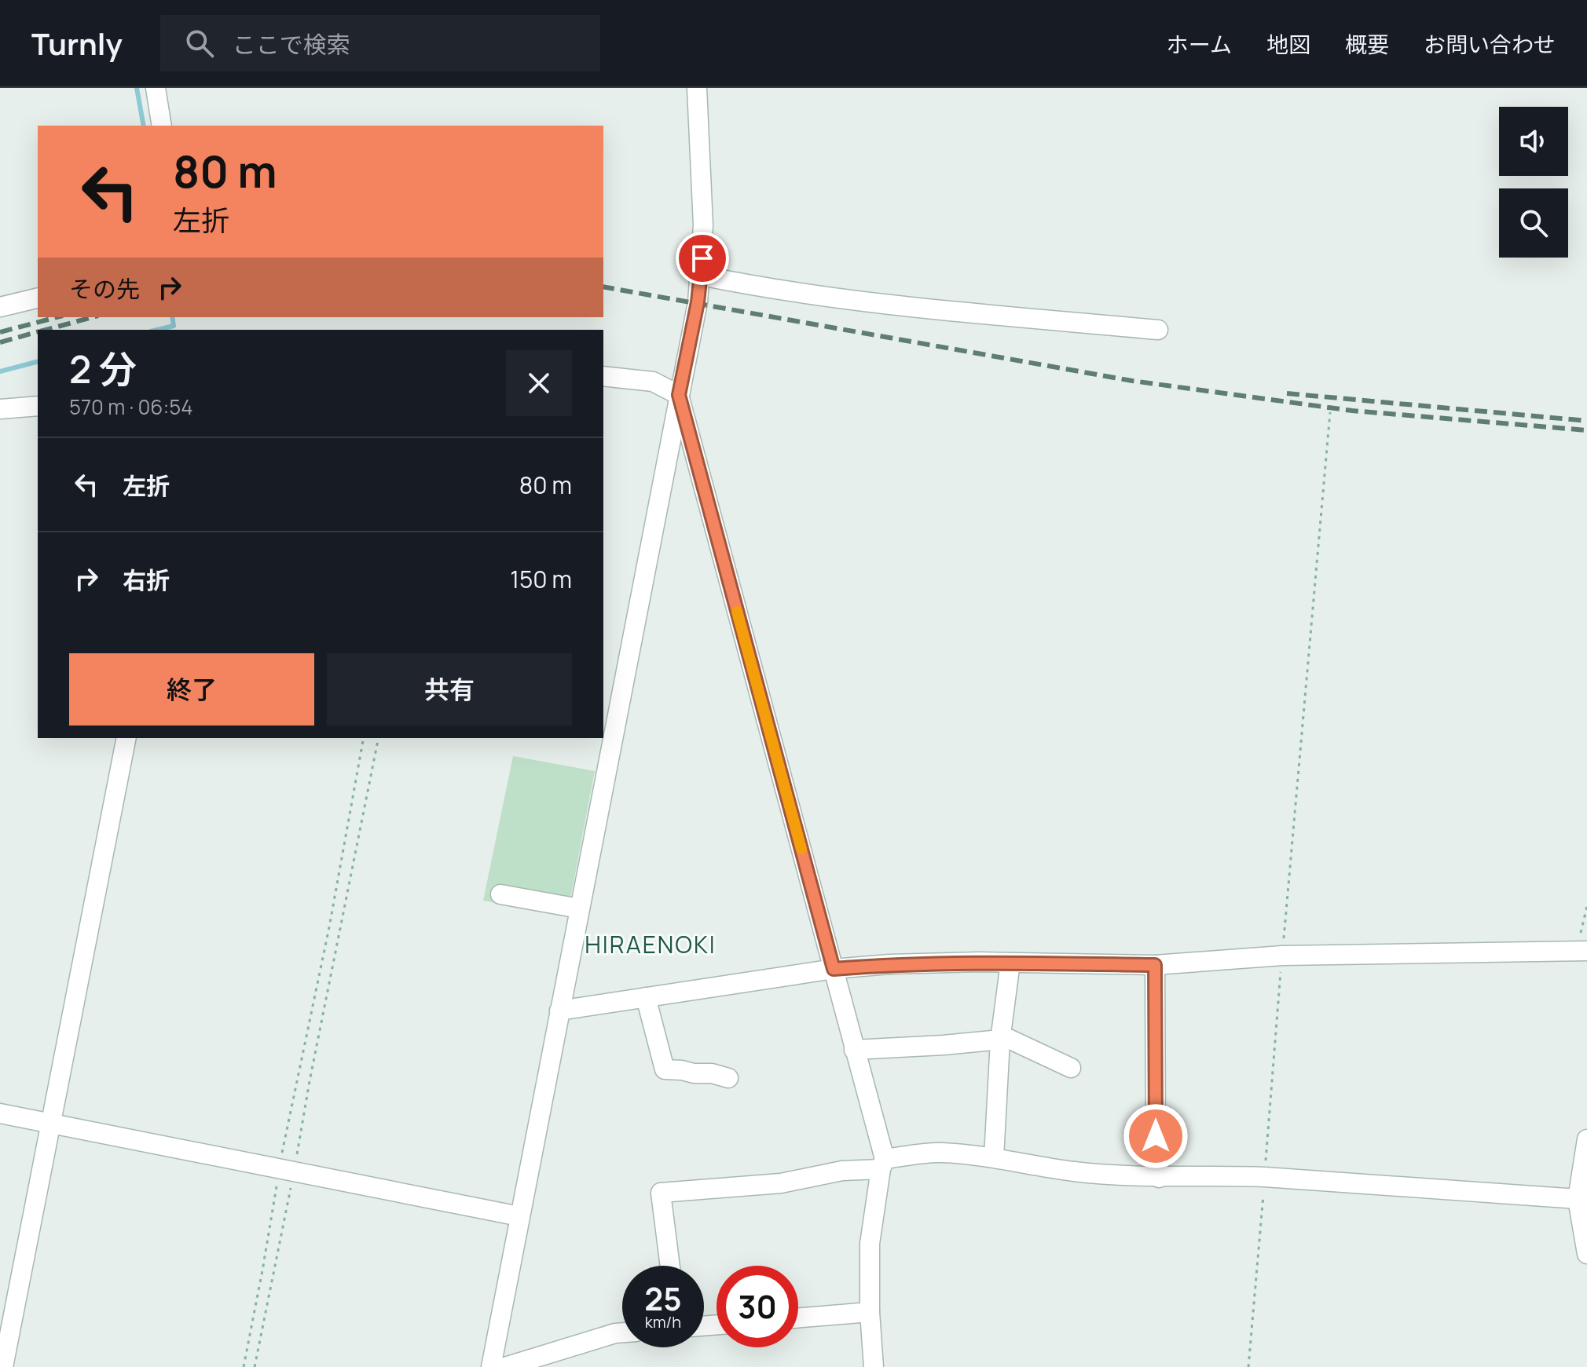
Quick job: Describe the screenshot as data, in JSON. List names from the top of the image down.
{
  "districts": ["HIRAENOKI"],
  "page": {
    "header": "Turnly",
    "search": "ここで検索",
    "nav": [
      "ホーム",
      "地図",
      "概要",
      "お問い合わせ"
    ],
    "turn": ["80 m", "左折"],
    "then": "その先",
    "heading": ["2 分", "570 m · 06:54"],
    "list": [
      {
        "name": "左折",
        "value": "80 m"
      },
      {
        "name": "右折",
        "value": "150 m"
      }
    ],
    "buttons": ["終了", "共有"],
    "speed": "25 km/h",
    "limit": "30"
  }
}
